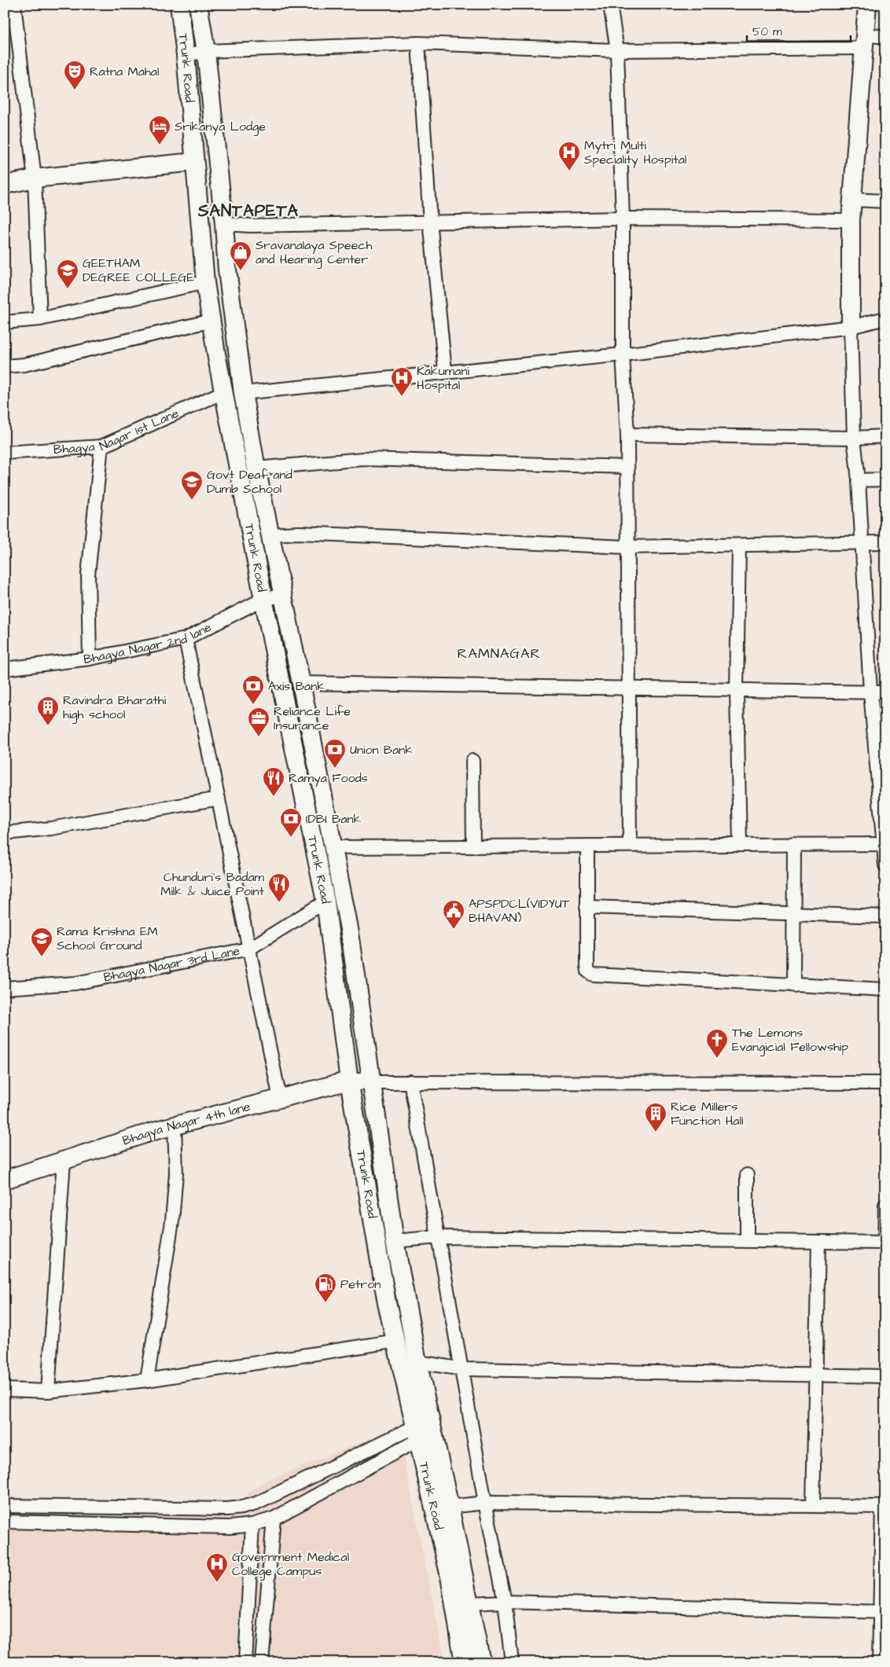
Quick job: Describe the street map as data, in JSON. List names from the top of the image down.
{
  "streets": {
    "main road": ["Trunk Road", "Bhagya Nagar 4th lane"],
    "street": ["Bhagya Nagar 1st Lane", "Bhagya Nagar 2nd lane", "Bhagya Nagar 3rd Lane"]
  },
  "crossings": [
    ["Trunk Road", "Bhagya Nagar 1st Lane"],
    ["Trunk Road", "Bhagya Nagar 2nd lane"],
    ["Trunk Road", "Bhagya Nagar 3rd Lane"],
    ["Trunk Road", "Bhagya Nagar 4th lane"]
  ],
  "districts": ["SANTAPETA", "RAMNAGAR"],
  "places": {
    "theatre": ["Ratna Mahal"],
    "hotel": ["Srikanya Lodge"],
    "hospital": ["Mytri Multi Speciality Hospital", "Kakumani Hospital", "Government Medical College Campus"],
    "shop": ["Sravanalaya Speech and Hearing Center"],
    "school or university": ["GEETHAM DEGREE COLLEGE", "Govt Deaf and Dumb School", "Rama Krishna EM School Ground"],
    "bank": ["Axis Bank", "Union Bank", "IDBI Bank"],
    "building": ["Ravindra Bharathi high school", "Rice Millers Function Hall"],
    "office": ["Reliance Life Insurance"],
    "restaurant": ["Ramya Foods", "Chunduri's Badam Milk & Juice Point"],
    "public building": ["APSPDCL(VIDYUT BHAVAN)"],
    "church": ["The Lemons Evangicial Fellowship"],
    "fuel station": ["Petron"]
  },
  "scale_bar": "50 m"
}
